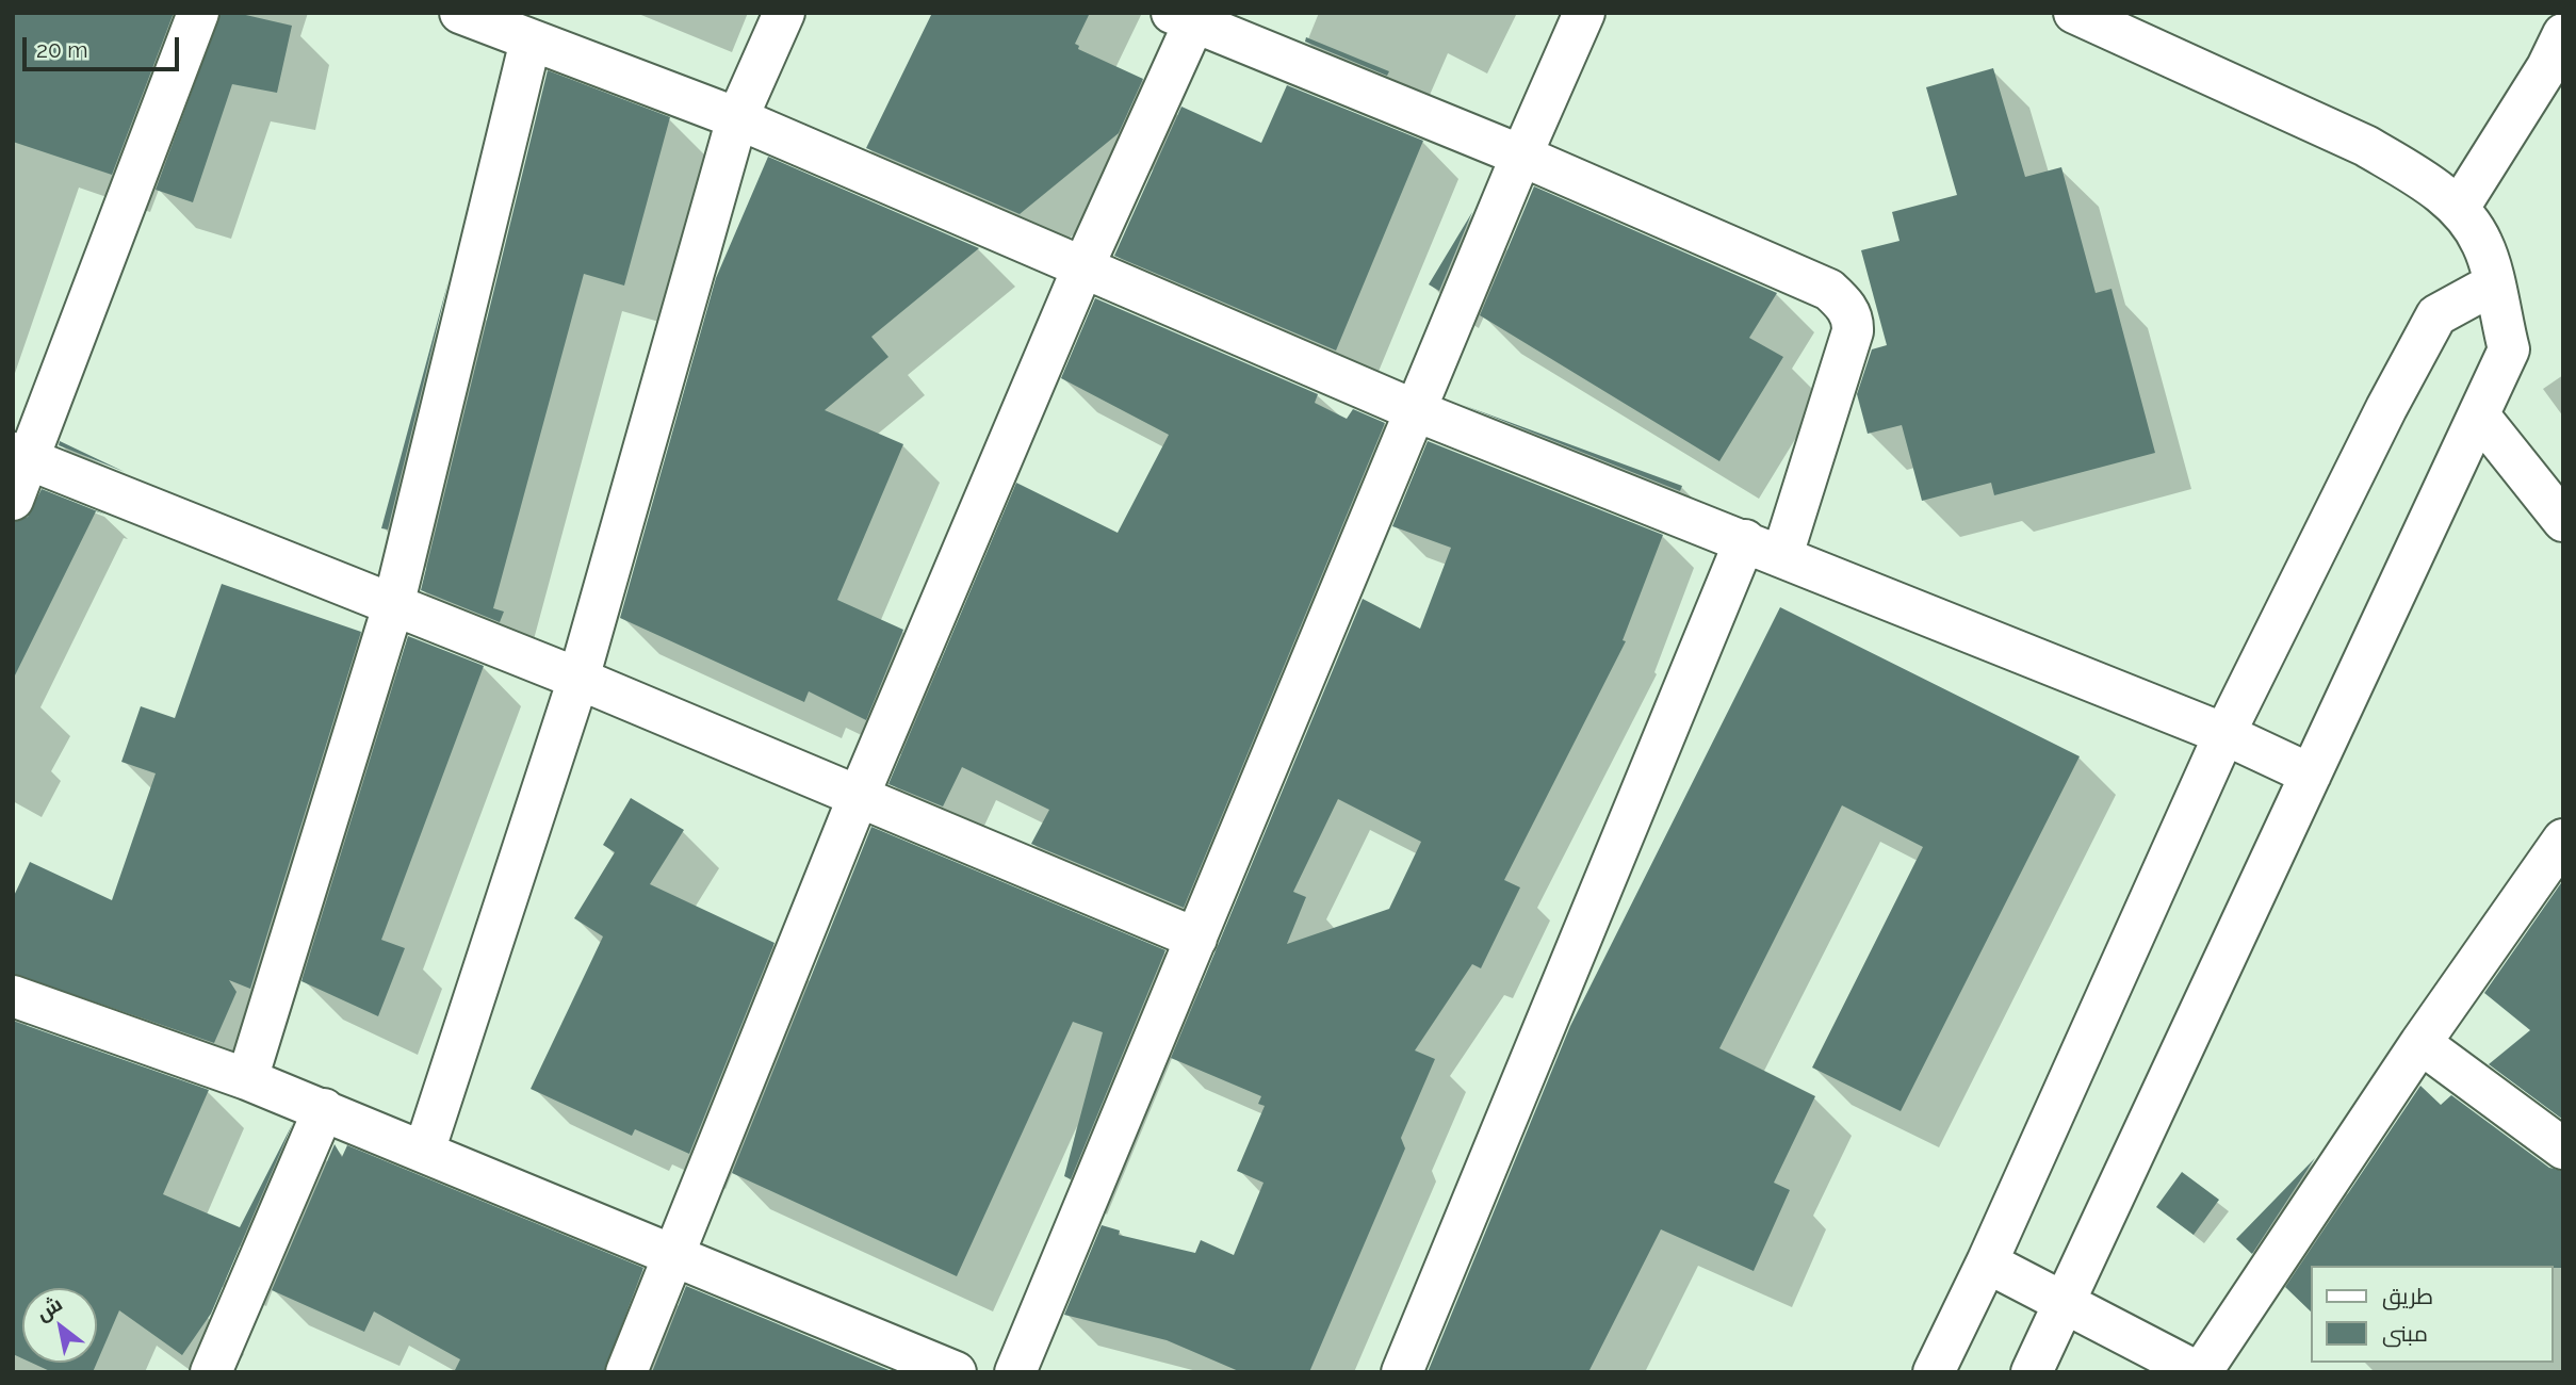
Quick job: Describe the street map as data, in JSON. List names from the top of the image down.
{
  "legend": ["طريق", "مبنى"],
  "scale_bar": "20 m",
  "north": "top left"
}
